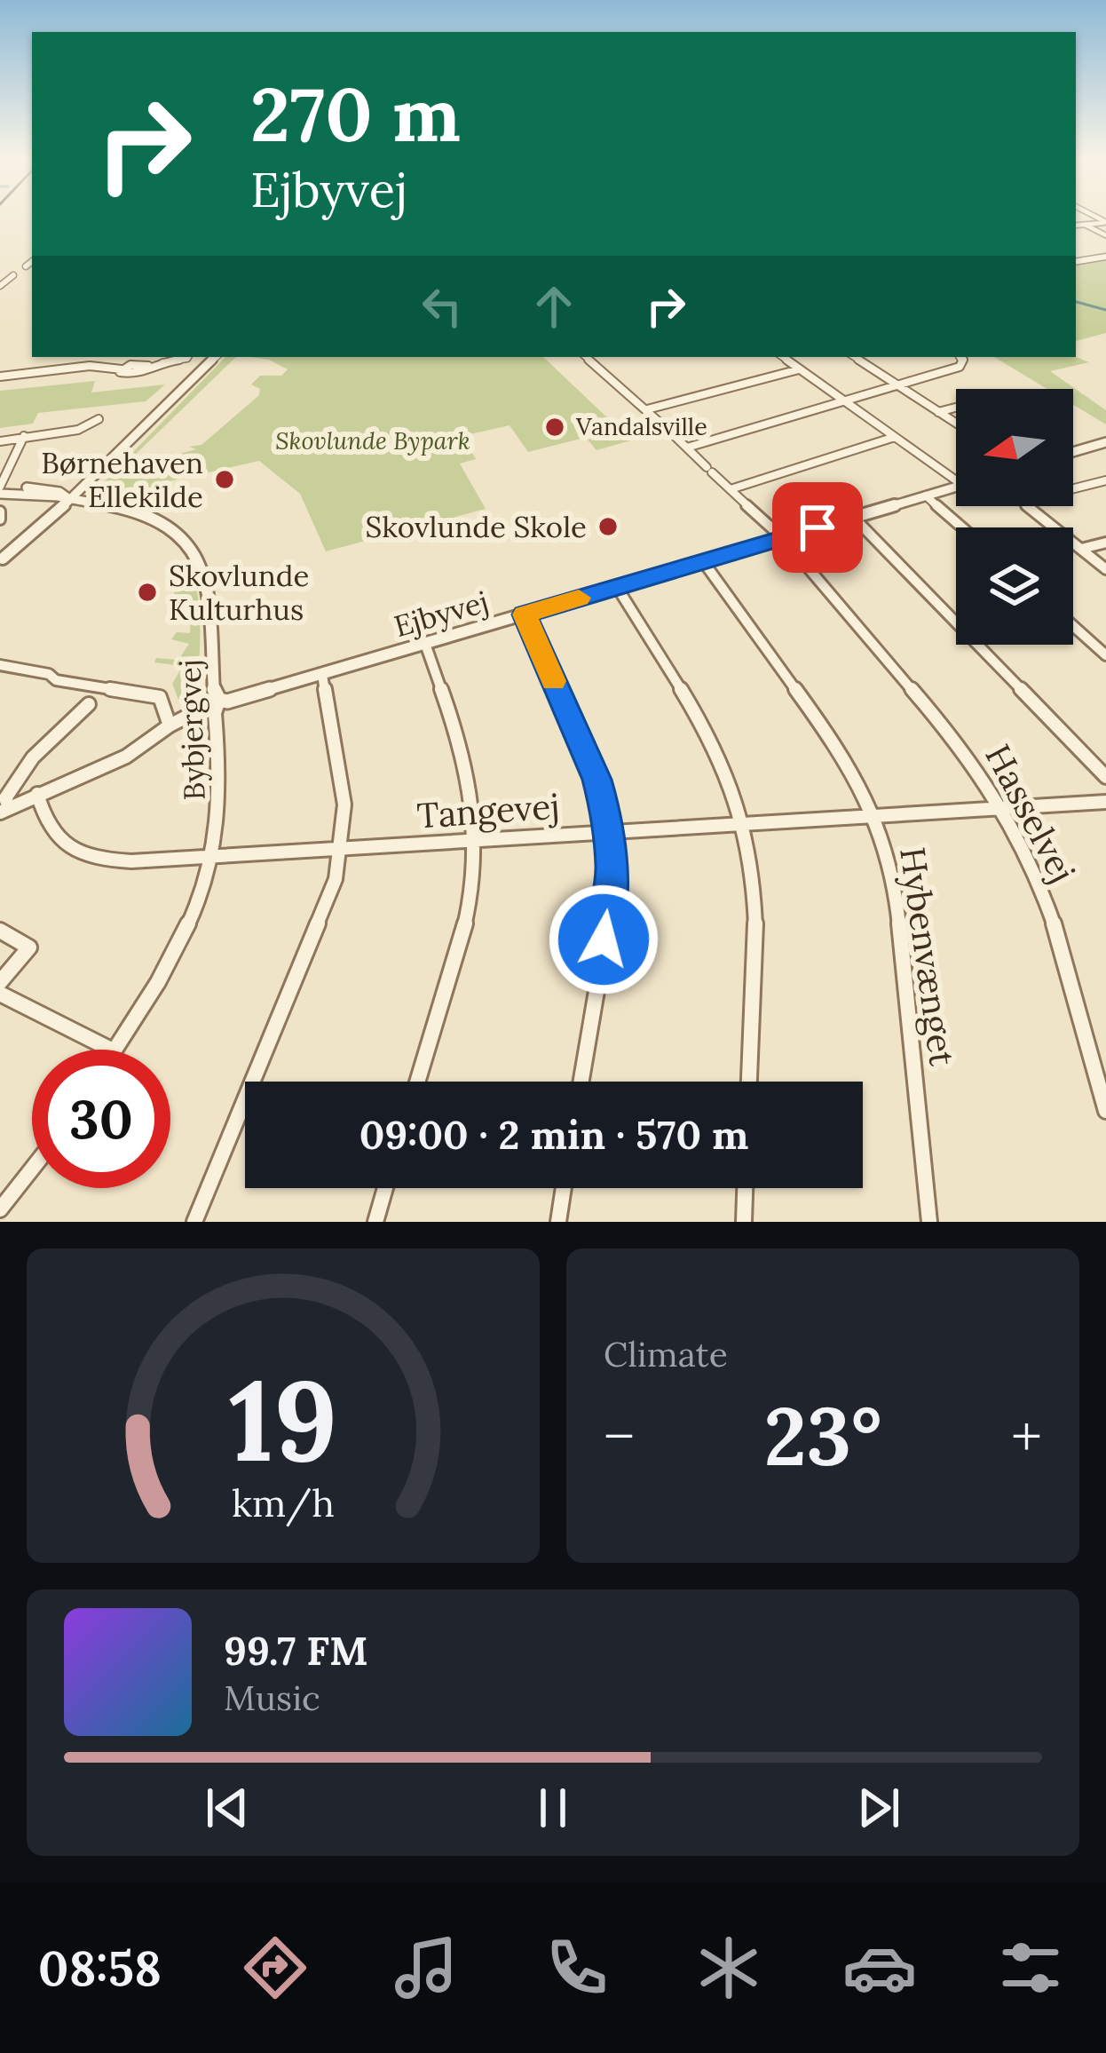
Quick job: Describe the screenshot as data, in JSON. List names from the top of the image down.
{
  "streets": {
    "street": [
      "Ejbyvej",
      "Bybjergvej",
      "Tangevej",
      "Hasselvej",
      "Hybenvænget"
    ]
  },
  "crossings": [
    ["Ejbyvej", "Bybjergvej"],
    ["Ejbyvej", "Tangevej"],
    ["Ejbyvej", "Hasselvej"],
    ["Ejbyvej", "Hybenvænget"],
    ["Bybjergvej", "Tangevej"],
    ["Tangevej", "Hasselvej"],
    ["Tangevej", "Hybenvænget"]
  ],
  "parks": ["Skovlunde Bypark"],
  "places": [
    "Vandalsville",
    "Børnehaven Ellekilde",
    "Skovlunde Skole",
    "Skovlunde Kulturhus"
  ],
  "north": "left",
  "page": {
    "turn": ["270 m", "Ejbyvej"],
    "limit": "30",
    "trip": "09:00 · 2 min · 570 m",
    "tile": "Climate",
    "heat": ["−", "23°", "+"],
    "song": ["99.7 FM", "Music"],
    "tabs": "08:58",
    "gauge": ["19", "km/h"]
  }
}
